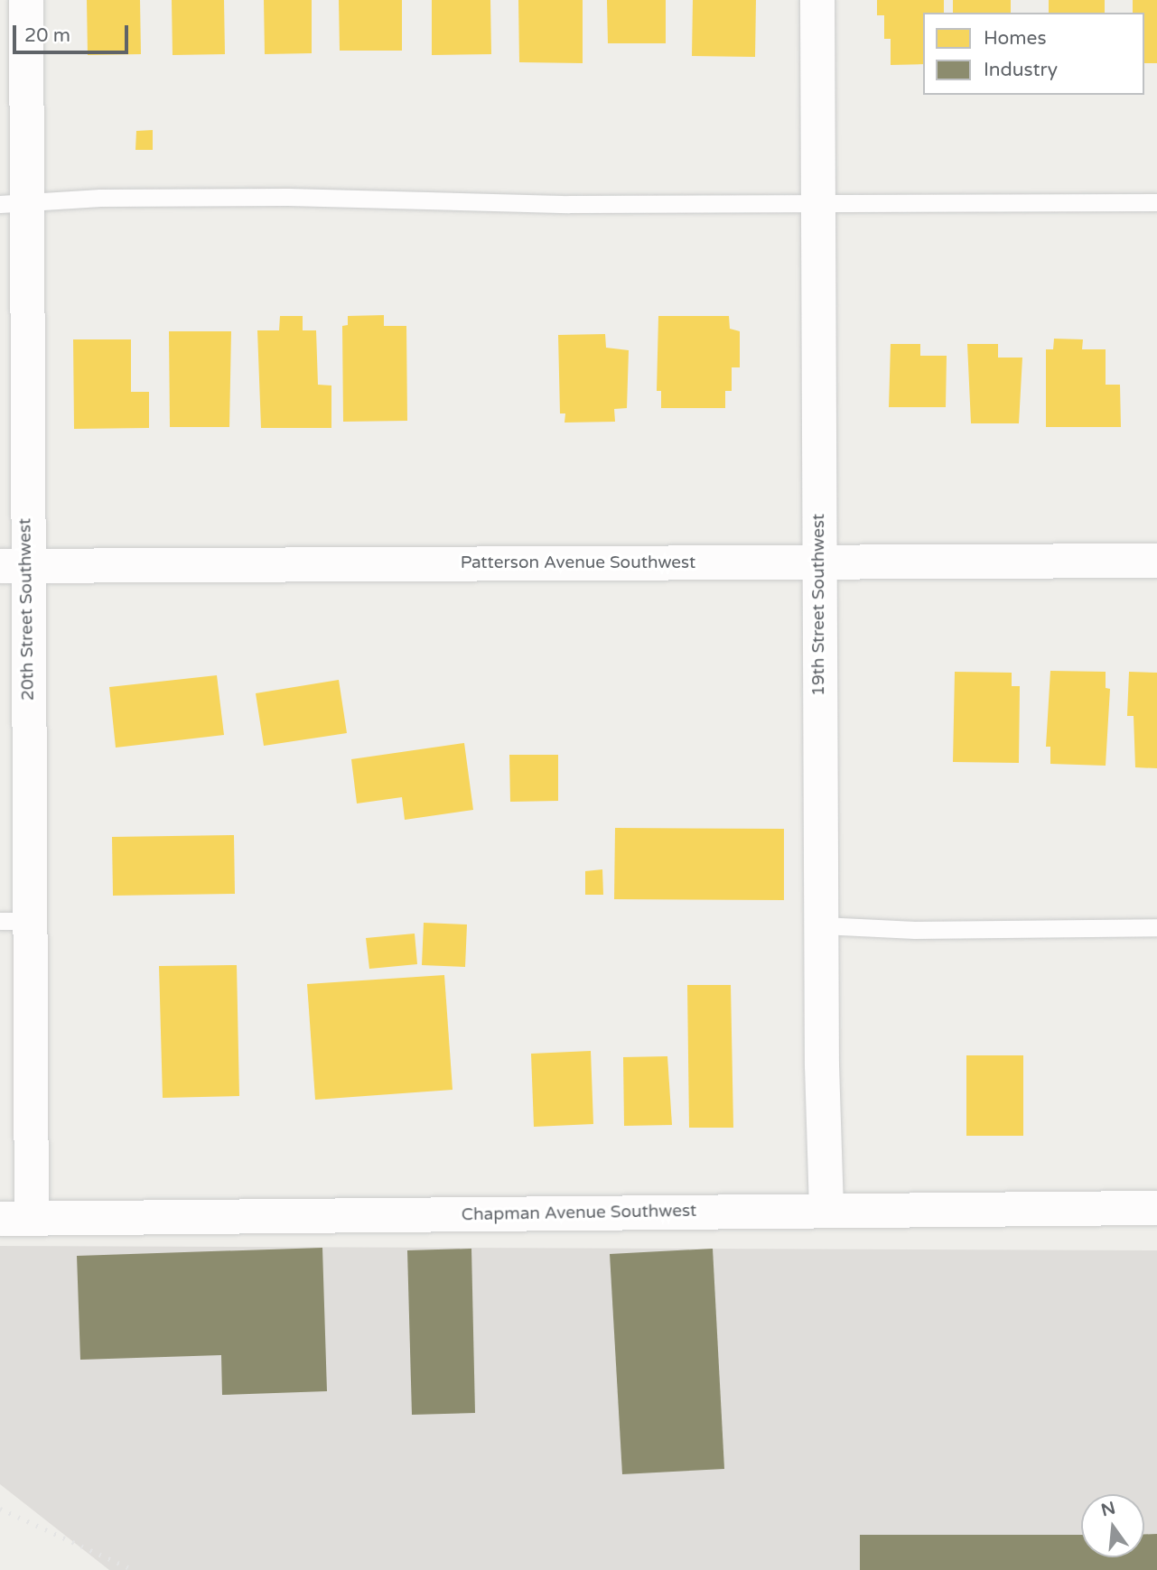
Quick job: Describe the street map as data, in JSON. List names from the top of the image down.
{
  "streets": {
    "street": [
      "Patterson Avenue Southwest",
      "19th Street Southwest",
      "20th Street Southwest",
      "Chapman Avenue Southwest"
    ]
  },
  "crossings": [
    ["Patterson Avenue Southwest", "19th Street Southwest"],
    ["Patterson Avenue Southwest", "20th Street Southwest"],
    ["19th Street Southwest", "Chapman Avenue Southwest"],
    ["20th Street Southwest", "Chapman Avenue Southwest"]
  ],
  "legend": ["Homes", "Industry"],
  "scale_bar": "20 m",
  "north": "top"
}
